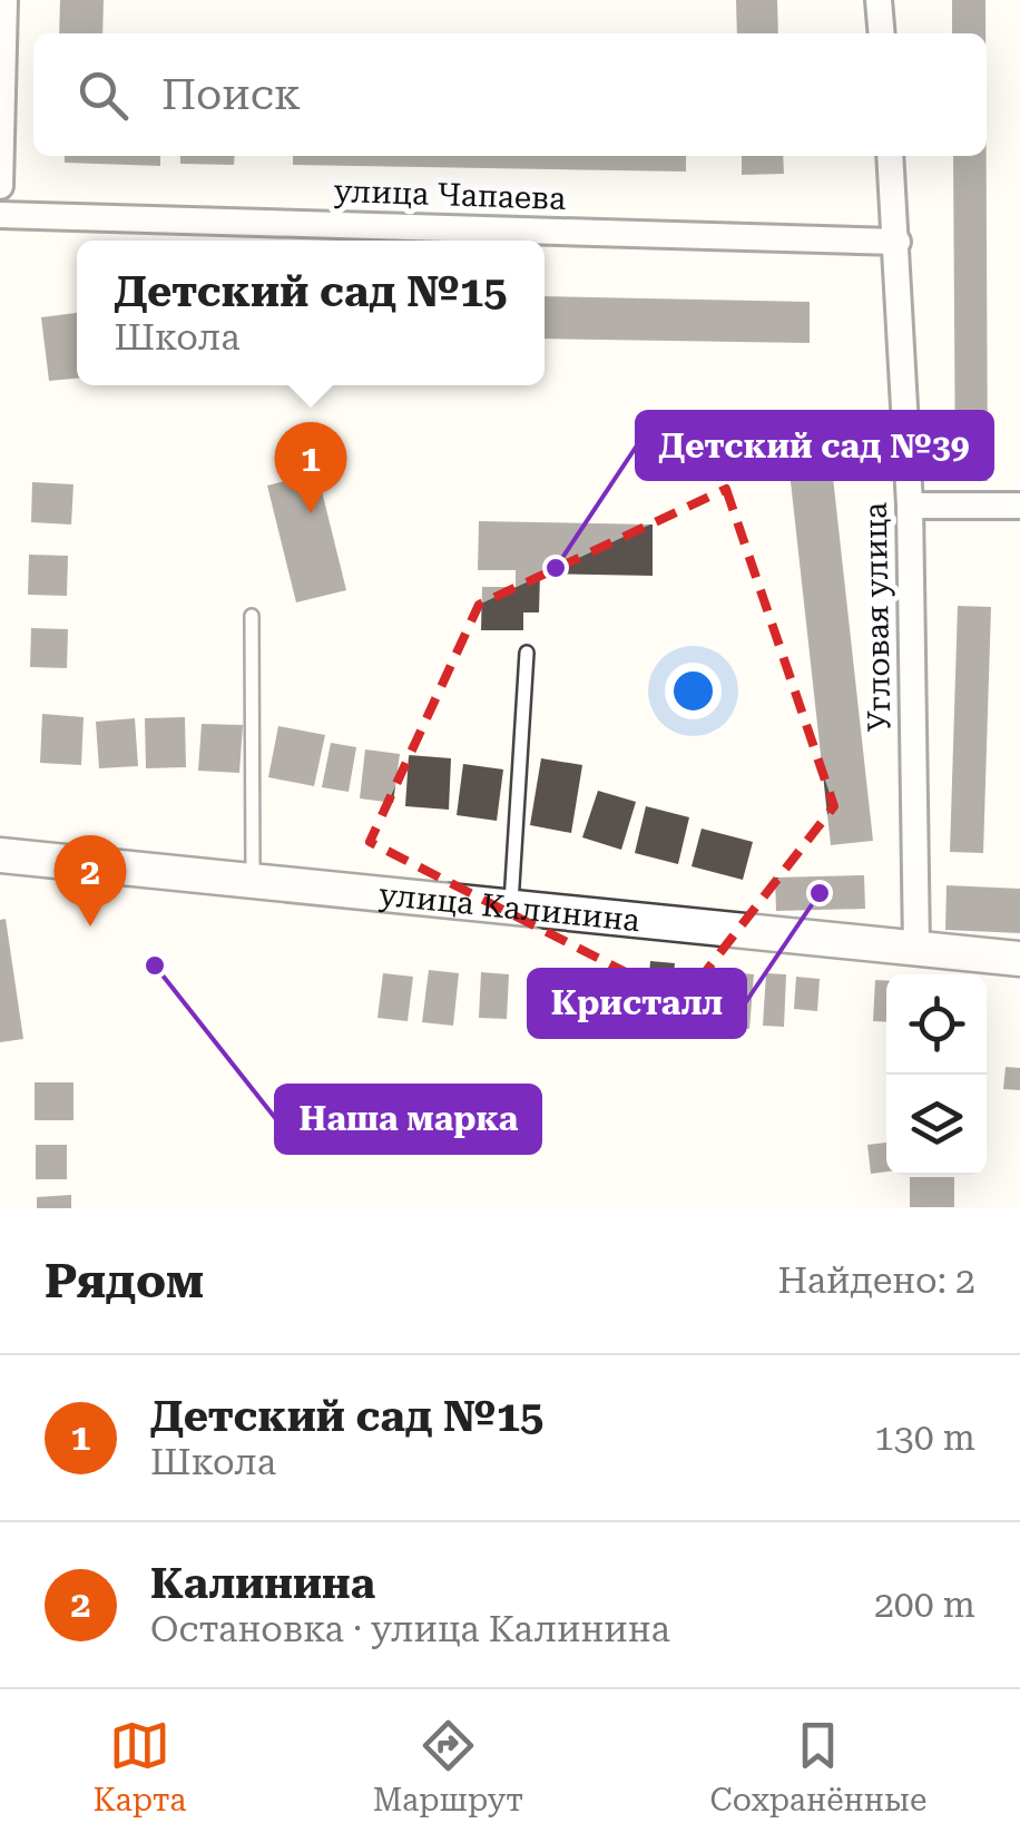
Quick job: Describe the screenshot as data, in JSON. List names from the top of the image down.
{
  "streets": {
    "street": ["улица Чапаева", "Угловая улица", "улица Калинина"]
  },
  "crossings": [
    ["улица Чапаева", "Угловая улица"],
    ["Угловая улица", "улица Калинина"]
  ],
  "places": ["Детский сад №39", "Кристалл", "Наша марка"],
  "page": {
    "search": "Поиск",
    "popup": ["Детский сад №15", "Школа"],
    "pins": ["1", "2"],
    "heading": ["Рядом", "Найдено: 2"],
    "list": [
      {
        "mark": "1",
        "name": "Детский сад №15",
        "note": "Школа",
        "value": "130 m"
      },
      {
        "mark": "2",
        "name": "Калинина",
        "note": "Остановка · улица Калинина",
        "value": "200 m"
      }
    ],
    "nav": ["Карта", "Маршрут", "Сохранённые"]
  }
}
